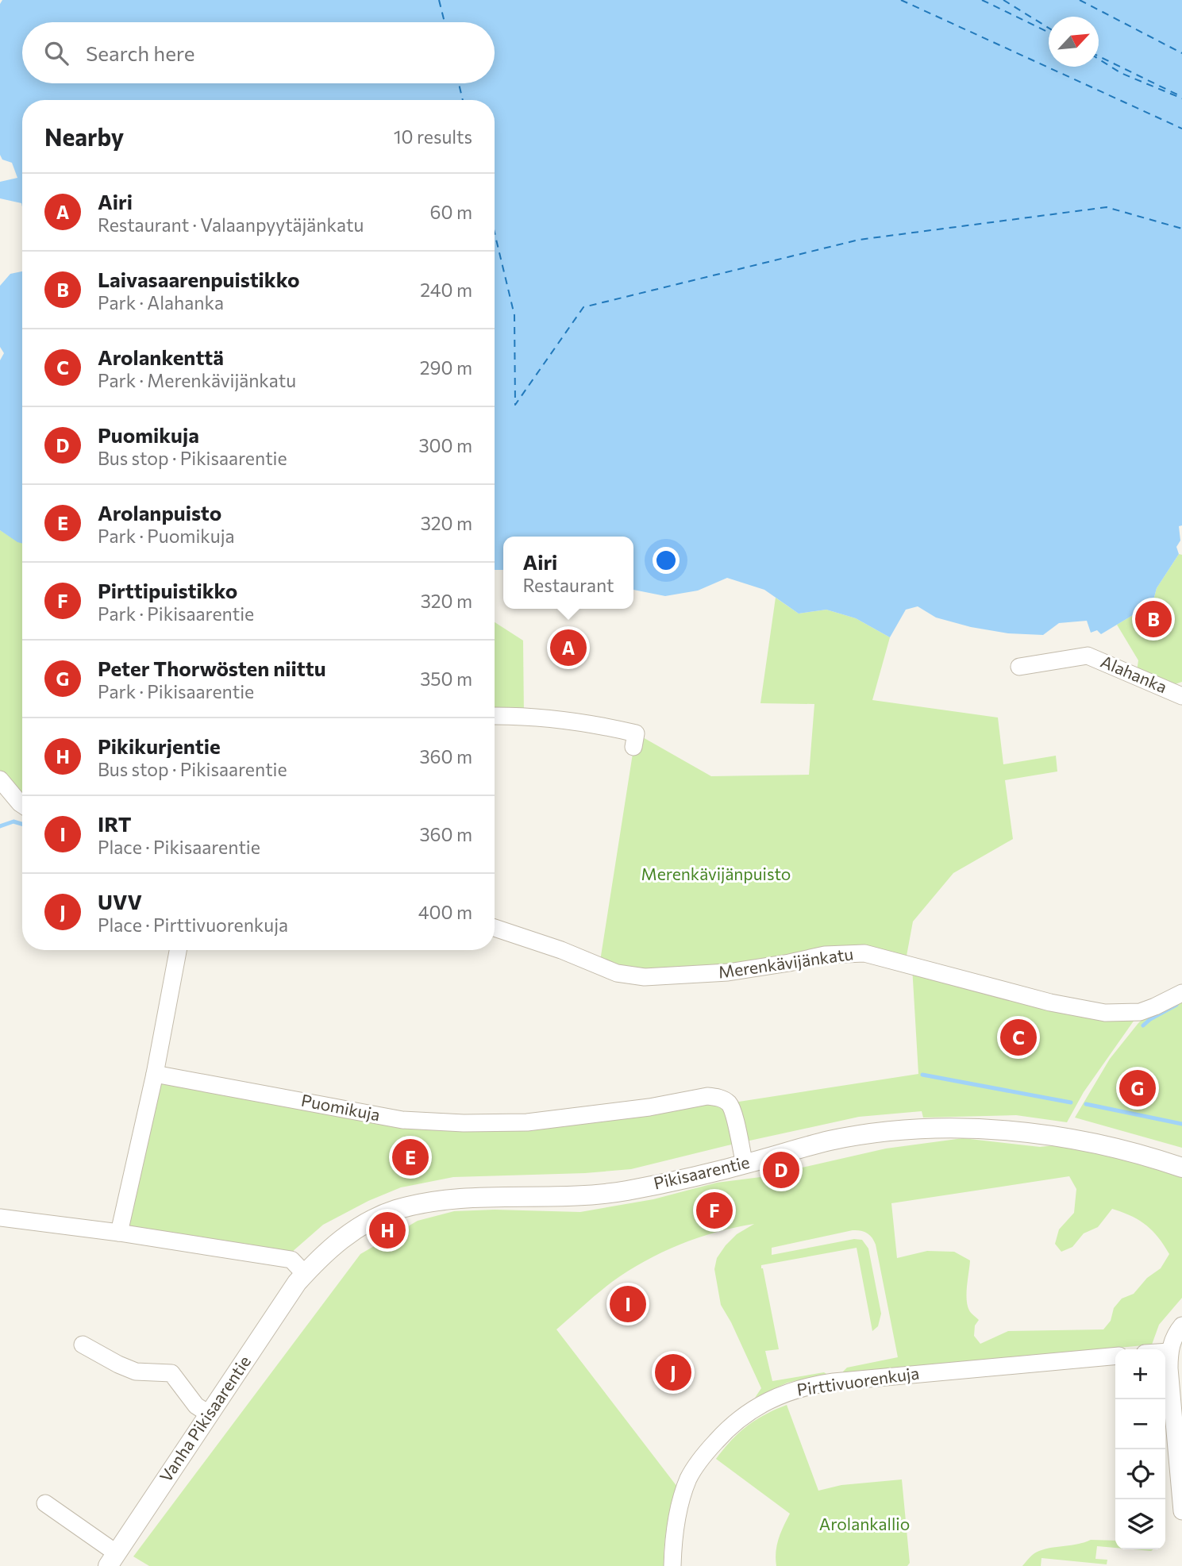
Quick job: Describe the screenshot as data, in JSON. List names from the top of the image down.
{
  "streets": {
    "street": [
      "Alahanka",
      "Merenkävijänkatu",
      "Puomikuja",
      "Pikisaarentie",
      "Pirttivuorenkuja",
      "Vanha Pikisaarentie"
    ]
  },
  "crossings": [
    ["Puomikuja", "Pikisaarentie"],
    ["Pikisaarentie", "Vanha Pikisaarentie"]
  ],
  "parks": ["Merenkävijänpuisto", "Arolankallio"],
  "north": "top right",
  "page": {
    "search": "Search here",
    "heading": ["Nearby", "10 results"],
    "list": [
      {
        "mark": "A",
        "name": "Airi",
        "note": "Restaurant · Valaanpyytäjänkatu",
        "value": "60 m"
      },
      {
        "mark": "B",
        "name": "Laivasaarenpuistikko",
        "note": "Park · Alahanka",
        "value": "240 m"
      },
      {
        "mark": "C",
        "name": "Arolankenttä",
        "note": "Park · Merenkävijänkatu",
        "value": "290 m"
      },
      {
        "mark": "D",
        "name": "Puomikuja",
        "note": "Bus stop · Pikisaarentie",
        "value": "300 m"
      },
      {
        "mark": "E",
        "name": "Arolanpuisto",
        "note": "Park · Puomikuja",
        "value": "320 m"
      },
      {
        "mark": "F",
        "name": "Pirttipuistikko",
        "note": "Park · Pikisaarentie",
        "value": "320 m"
      },
      {
        "mark": "G",
        "name": "Peter Thorwösten niittu",
        "note": "Park · Pikisaarentie",
        "value": "350 m"
      },
      {
        "mark": "H",
        "name": "Pikikurjentie",
        "note": "Bus stop · Pikisaarentie",
        "value": "360 m"
      },
      {
        "mark": "I",
        "name": "IRT",
        "note": "Place · Pikisaarentie",
        "value": "360 m"
      },
      {
        "mark": "J",
        "name": "UVV",
        "note": "Place · Pirttivuorenkuja",
        "value": "400 m"
      }
    ],
    "popup": ["Airi", "Restaurant"],
    "pins": [
      "B",
      "A",
      "C",
      "G",
      "E",
      "D",
      "F",
      "H",
      "I",
      "J"
    ],
    "map_buttons": ["+", "−"]
  }
}
